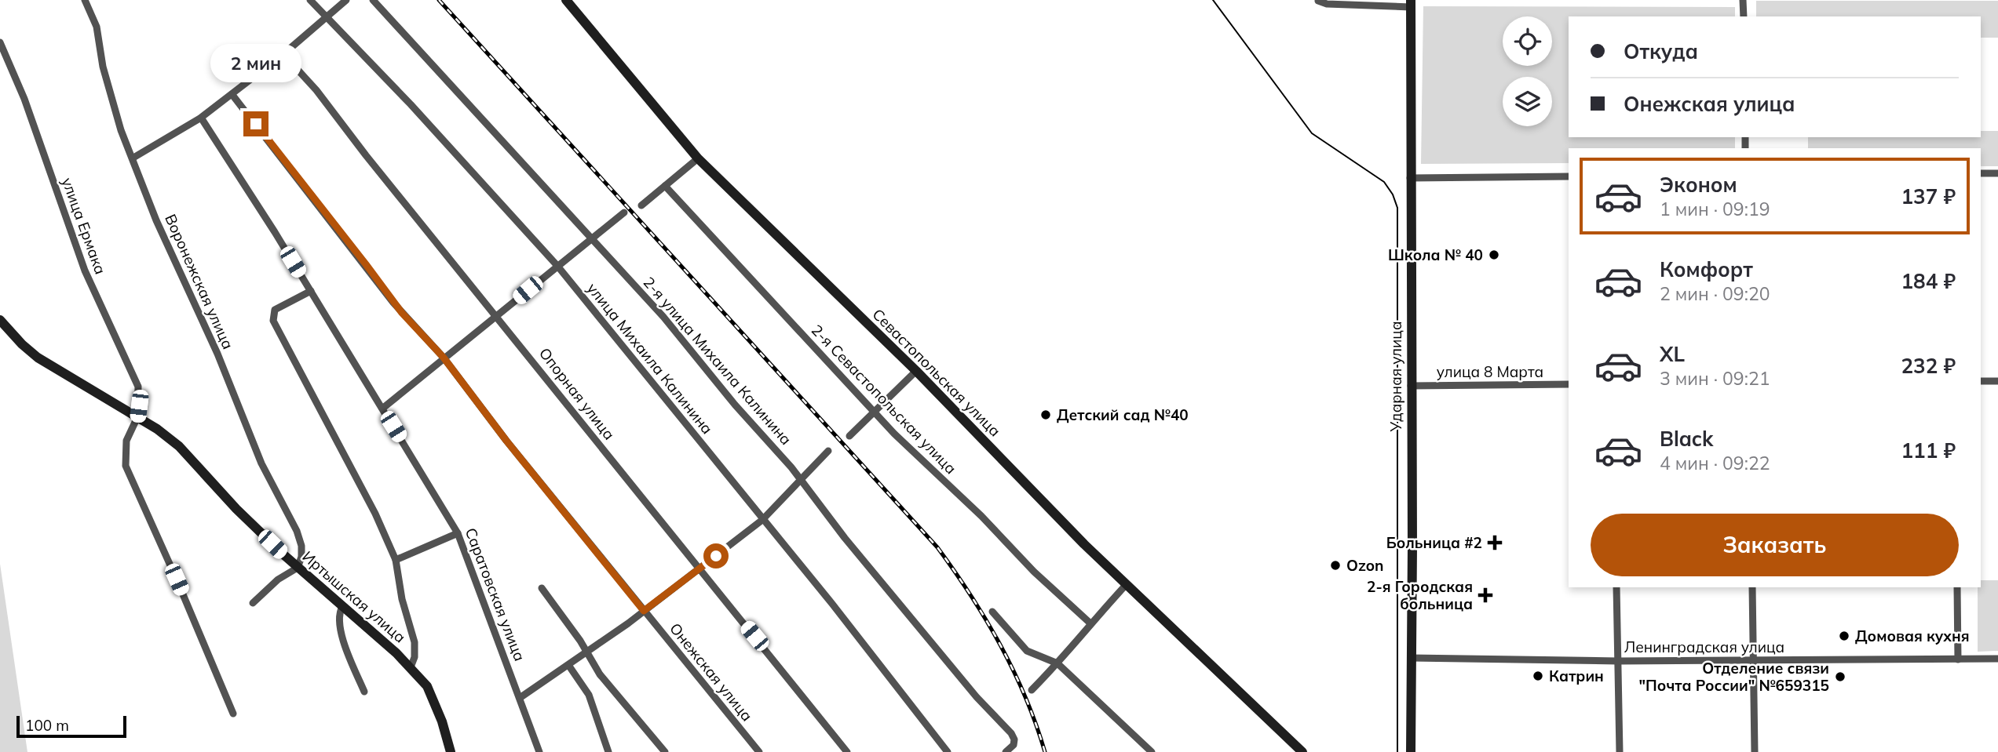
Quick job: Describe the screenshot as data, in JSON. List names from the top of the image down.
{
  "streets": {
    "street": [
      "улица Ермака",
      "Воронежская улица",
      "улица Михаила Калинина",
      "2-я улица Михаила Калинина",
      "улица 8 Марта",
      "Севастопольская улица",
      "Ударная улица",
      "Опорная улица",
      "2-я Севастопольская улица",
      "Саратовская улица",
      "Иртышская улица",
      "Ленинградская улица",
      "Онежская улица"
    ]
  },
  "crossings": [
    ["улица Ермака", "Иртышская улица"],
    ["Воронежская улица", "Иртышская улица"],
    ["улица 8 Марта", "Ударная улица"],
    ["Ударная улица", "Ленинградская улица"],
    ["Саратовская улица", "Иртышская улица"]
  ],
  "places": {
    "other": [
      "Школа № 40",
      "Детский сад №40",
      "Ozon",
      "Домовая кухня",
      "Катрин",
      "Отделение связи \"Почта России\" №659315"
    ],
    "health": ["Больница #2", "2-я Городская больница"]
  },
  "scale_bar": "100 m",
  "page": {
    "banner": ["Откуда", "Онежская улица"],
    "bubble": "2 мин",
    "list": [
      {
        "name": "Эконом",
        "note": "1 мин · 09:19",
        "value": "137 ₽"
      },
      {
        "name": "Комфорт",
        "note": "2 мин · 09:20",
        "value": "184 ₽"
      },
      {
        "name": "XL",
        "note": "3 мин · 09:21",
        "value": "232 ₽"
      },
      {
        "name": "Black",
        "note": "4 мин · 09:22",
        "value": "111 ₽"
      }
    ],
    "buttons": "Заказать",
    "scale": "100 m"
  }
}
